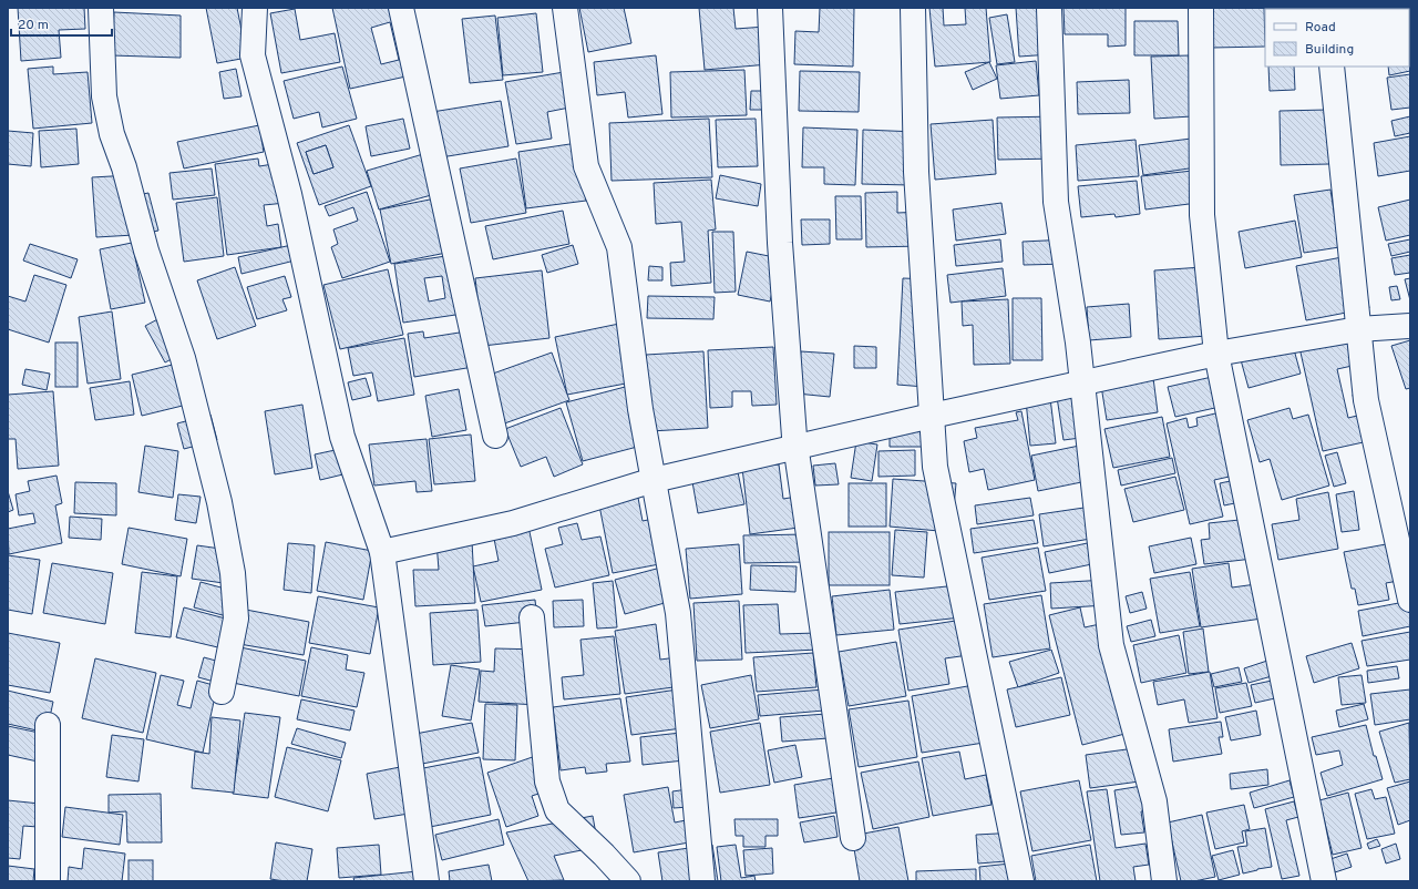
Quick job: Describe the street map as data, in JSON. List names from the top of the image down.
{
  "legend": ["Road", "Building"],
  "scale_bar": "20 m"
}
